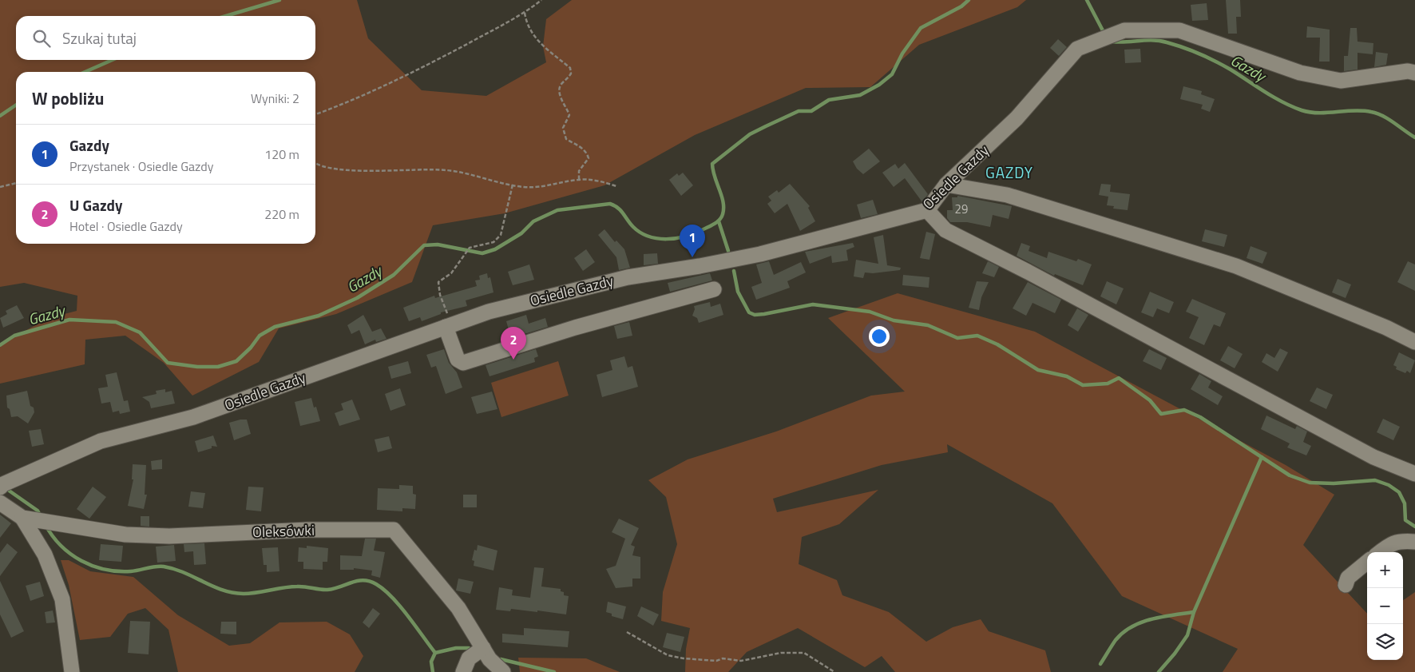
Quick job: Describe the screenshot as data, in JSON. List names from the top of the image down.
{
  "streets": {
    "street": ["Osiedle Gazdy", "Oleksówki"]
  },
  "districts": ["GAZDY"],
  "water": ["Gazdy"],
  "house_numbers": ["29"],
  "page": {
    "search": "Szukaj tutaj",
    "heading": ["W pobliżu", "Wyniki: 2"],
    "list": [
      {
        "mark": "1",
        "name": "Gazdy",
        "note": "Przystanek · Osiedle Gazdy",
        "value": "120 m"
      },
      {
        "mark": "2",
        "name": "U Gazdy",
        "note": "Hotel · Osiedle Gazdy",
        "value": "220 m"
      }
    ],
    "pins": ["1", "2"],
    "map_buttons": ["+", "−"]
  }
}
